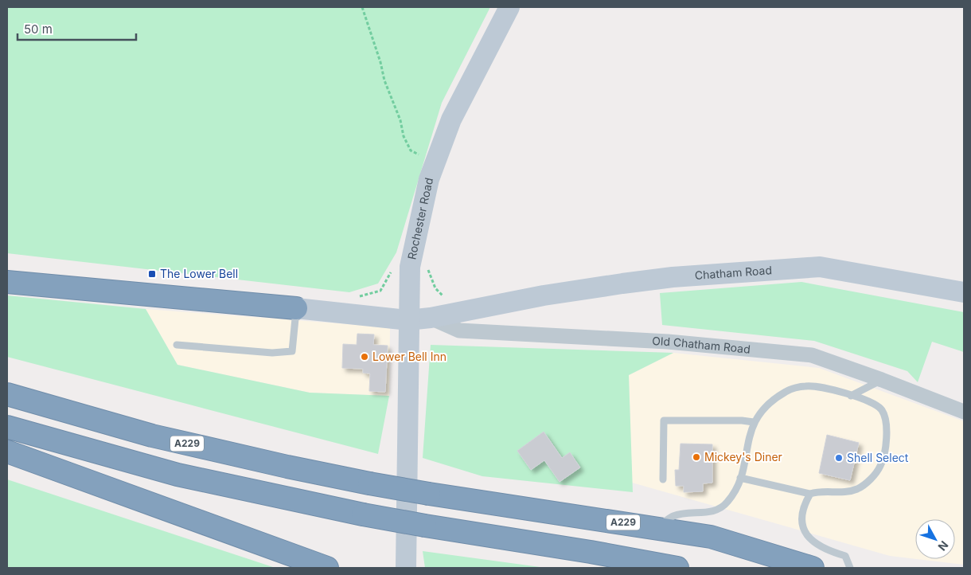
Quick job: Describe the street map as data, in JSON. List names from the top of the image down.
{
  "streets": {
    "highway": ["A229"],
    "street": ["Rochester Road", "Chatham Road", "Old Chatham Road"]
  },
  "crossings": [
    ["Rochester Road", "Chatham Road"],
    ["Chatham Road", "Old Chatham Road"]
  ],
  "places": {
    "transit": ["The Lower Bell"],
    "other": ["Lower Bell Inn", "Mickey's Diner", "Shell Select"]
  },
  "scale_bar": "50 m",
  "north": "bottom right"
}
